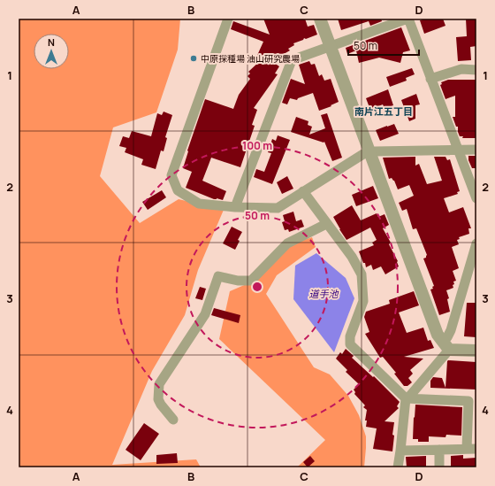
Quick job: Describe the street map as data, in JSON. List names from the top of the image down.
{
  "districts": ["南片江五丁目"],
  "water": ["道手池"],
  "places": ["中原採種場 油山研究農場"],
  "scale_bar": "50 m",
  "north": "top",
  "grid": {
    "columns": [
      "A",
      "B",
      "C",
      "D"
    ],
    "rows": [
      "1",
      "2",
      "3",
      "4"
    ]
  },
  "rings": ["100 m", "50 m"]
}
